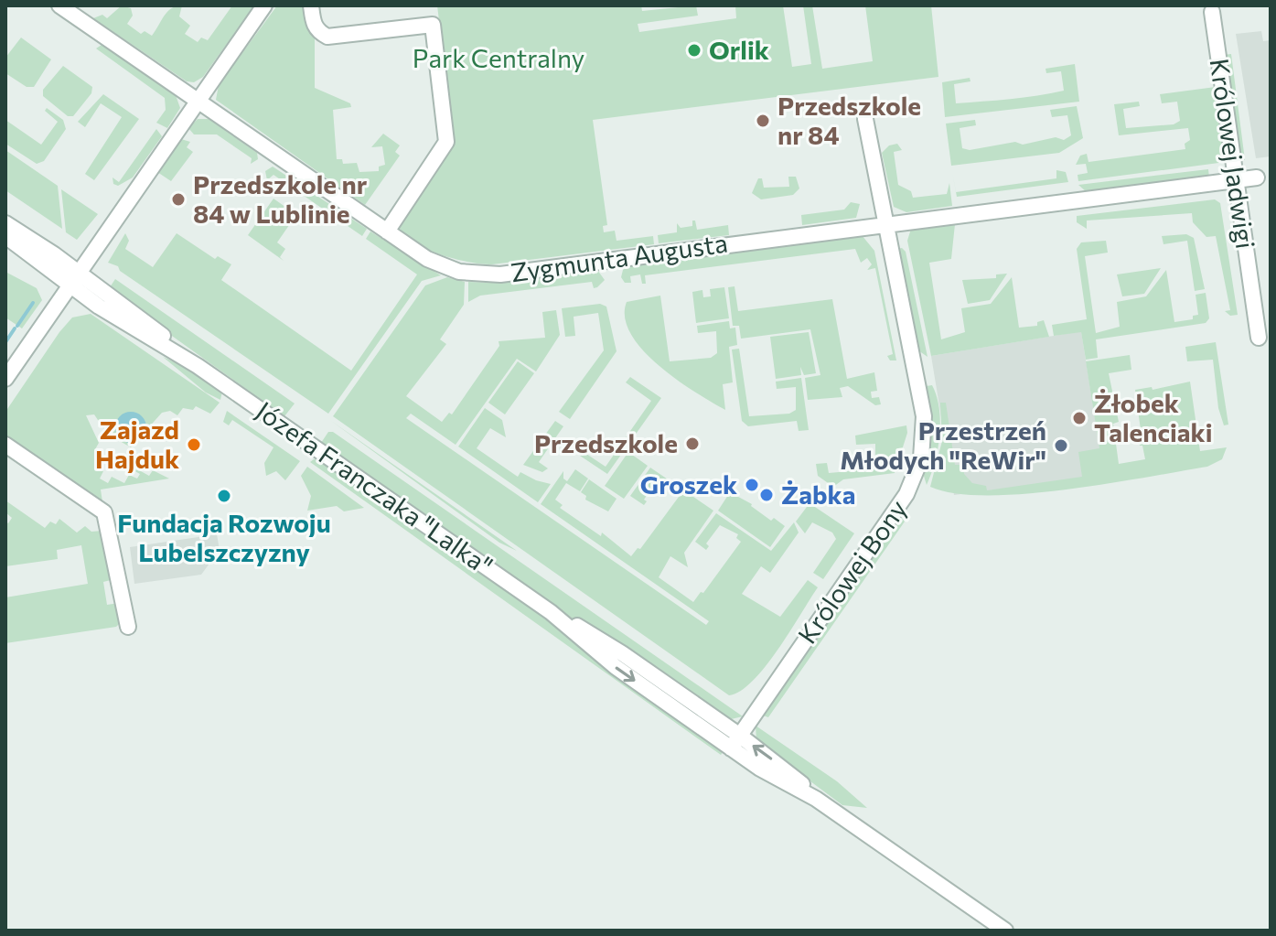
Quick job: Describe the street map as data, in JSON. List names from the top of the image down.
{
  "streets": {
    "street": [
      "Królowej Jadwigi",
      "Zygmunta Augusta",
      "Józefa Franczaka \"Lalka\"",
      "Królowej Bony"
    ]
  },
  "crossings": [
    ["Królowej Jadwigi", "Zygmunta Augusta"],
    ["Zygmunta Augusta", "Królowej Bony"],
    ["Józefa Franczaka \"Lalka\"", "Królowej Bony"]
  ],
  "parks": ["Park Centralny"],
  "places": [
    "Orlik",
    "Przedszkole nr 84",
    "Przedszkole nr 84 w Lublinie",
    "Żłobek Talenciaki",
    "Przedszkole",
    "Zajazd Hajduk",
    "Przestrzeń Młodych \"ReWir\"",
    "Groszek",
    "Żabka",
    "Fundacja Rozwoju Lubelszczyzny"
  ]
}
